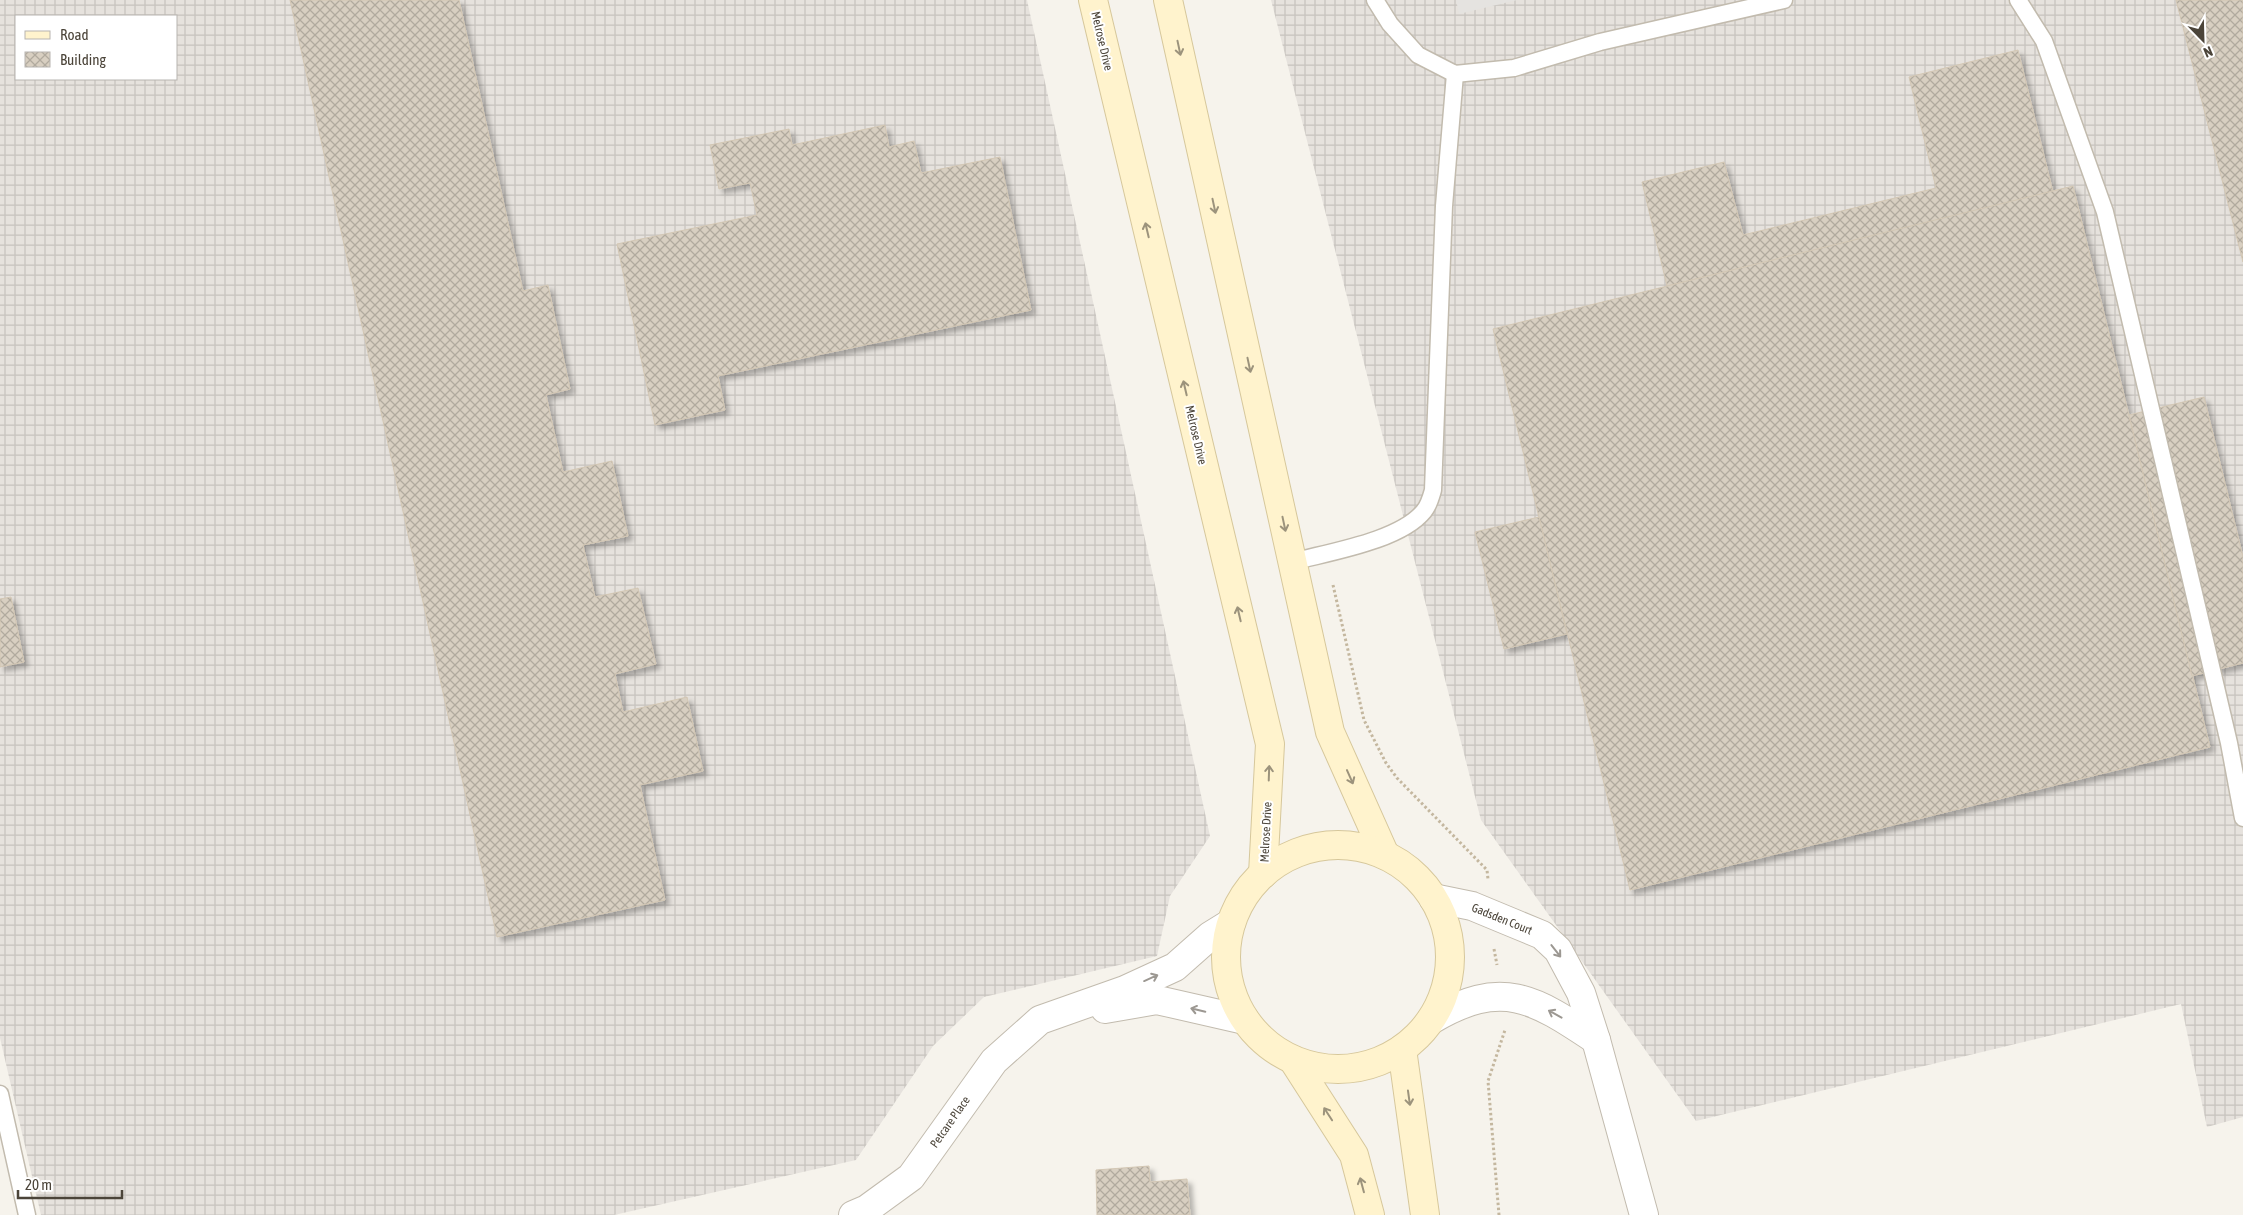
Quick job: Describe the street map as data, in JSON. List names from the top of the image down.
{
  "streets": {
    "main road": ["Melrose Drive"],
    "street": ["Gadsden Court", "Petcare Place"]
  },
  "one_way": ["Petcare Place"],
  "legend": ["Road", "Building"],
  "scale_bar": "20 m",
  "north": "bottom right"
}
